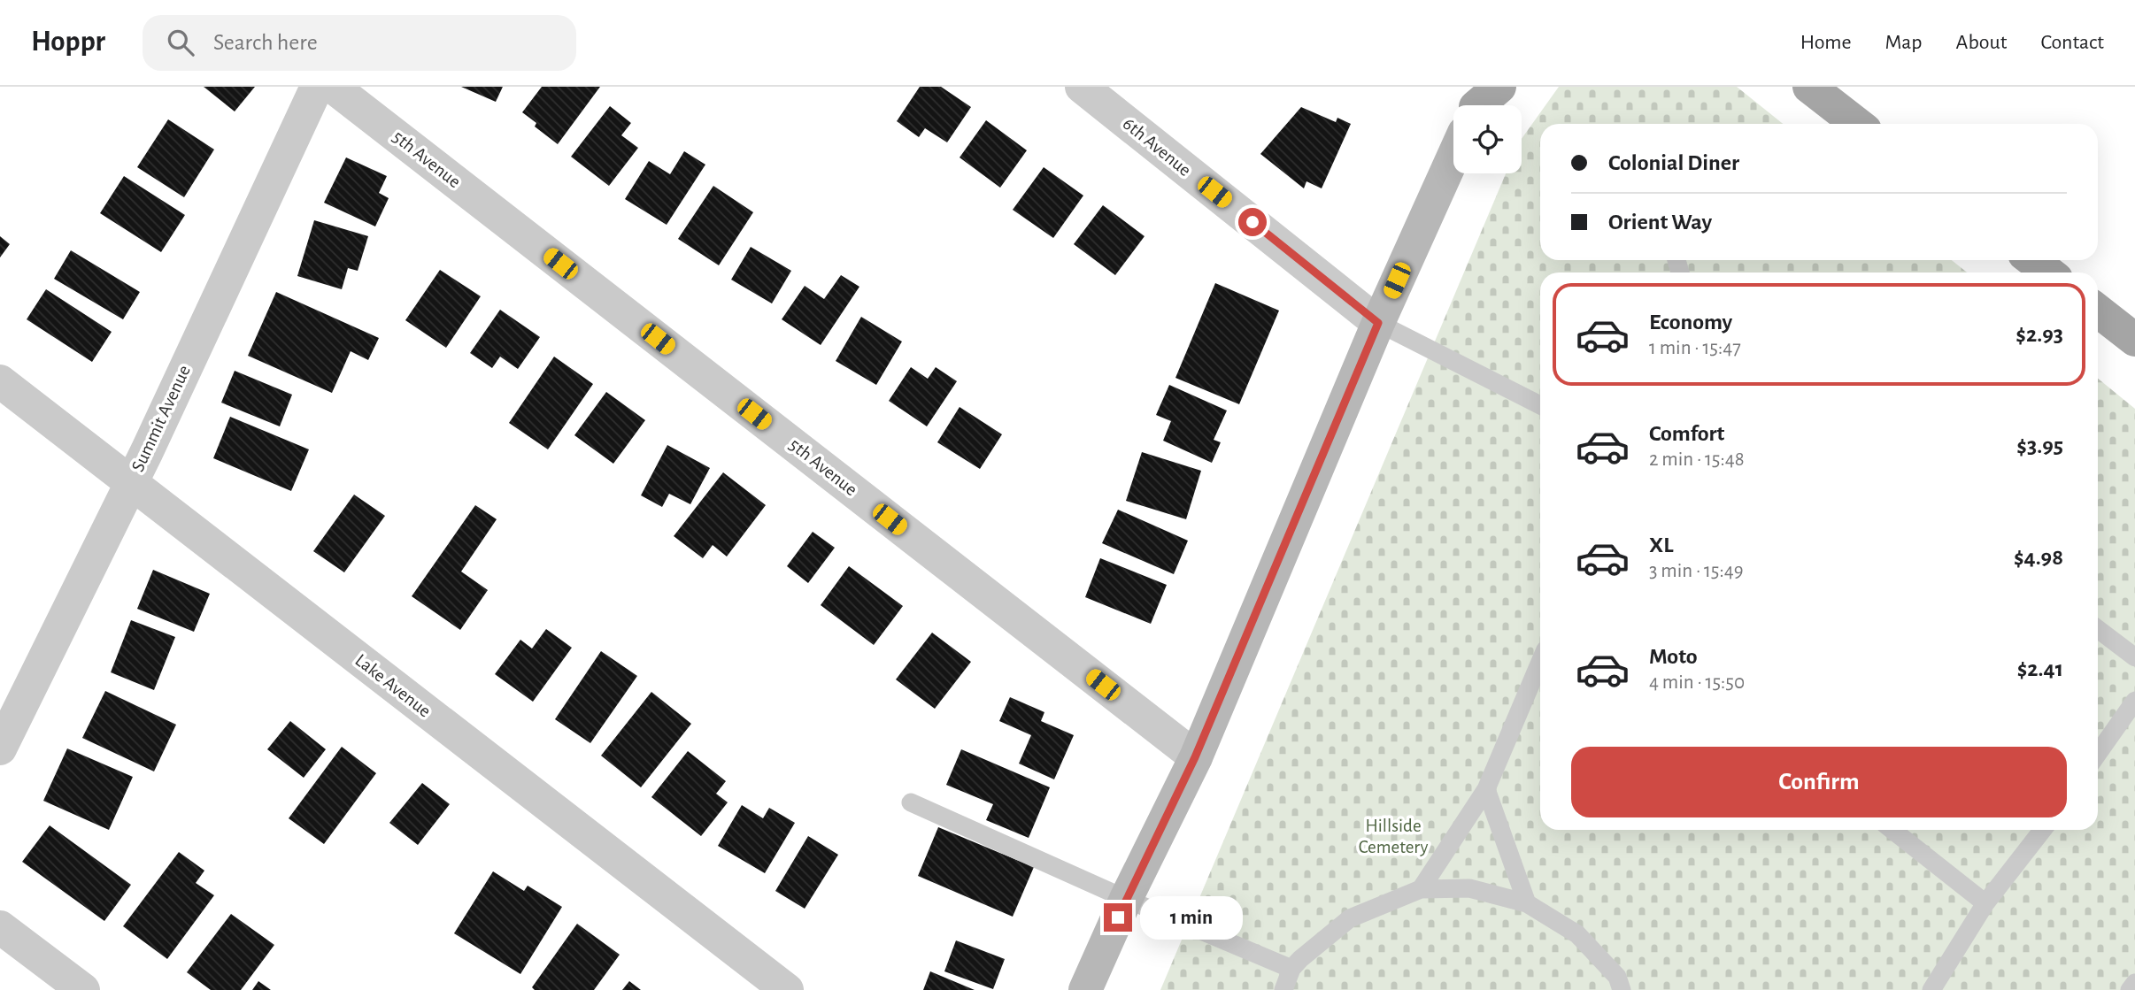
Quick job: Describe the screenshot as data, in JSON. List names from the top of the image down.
{
  "streets": {
    "street": [
      "6th Avenue",
      "5th Avenue",
      "Summit Avenue",
      "Lake Avenue"
    ]
  },
  "crossings": [
    ["Summit Avenue", "Lake Avenue"]
  ],
  "parks": ["Hillside Cemetery"],
  "page": {
    "header": "Hoppr",
    "search": "Search here",
    "nav": [
      "Home",
      "Map",
      "About",
      "Contact"
    ],
    "banner": ["Colonial Diner", "Orient Way"],
    "list": [
      {
        "name": "Economy",
        "note": "1 min · 15:47",
        "value": "$2.93"
      },
      {
        "name": "Comfort",
        "note": "2 min · 15:48",
        "value": "$3.95"
      },
      {
        "name": "XL",
        "note": "3 min · 15:49",
        "value": "$4.98"
      },
      {
        "name": "Moto",
        "note": "4 min · 15:50",
        "value": "$2.41"
      }
    ],
    "buttons": "Confirm",
    "bubble": "1 min"
  }
}
